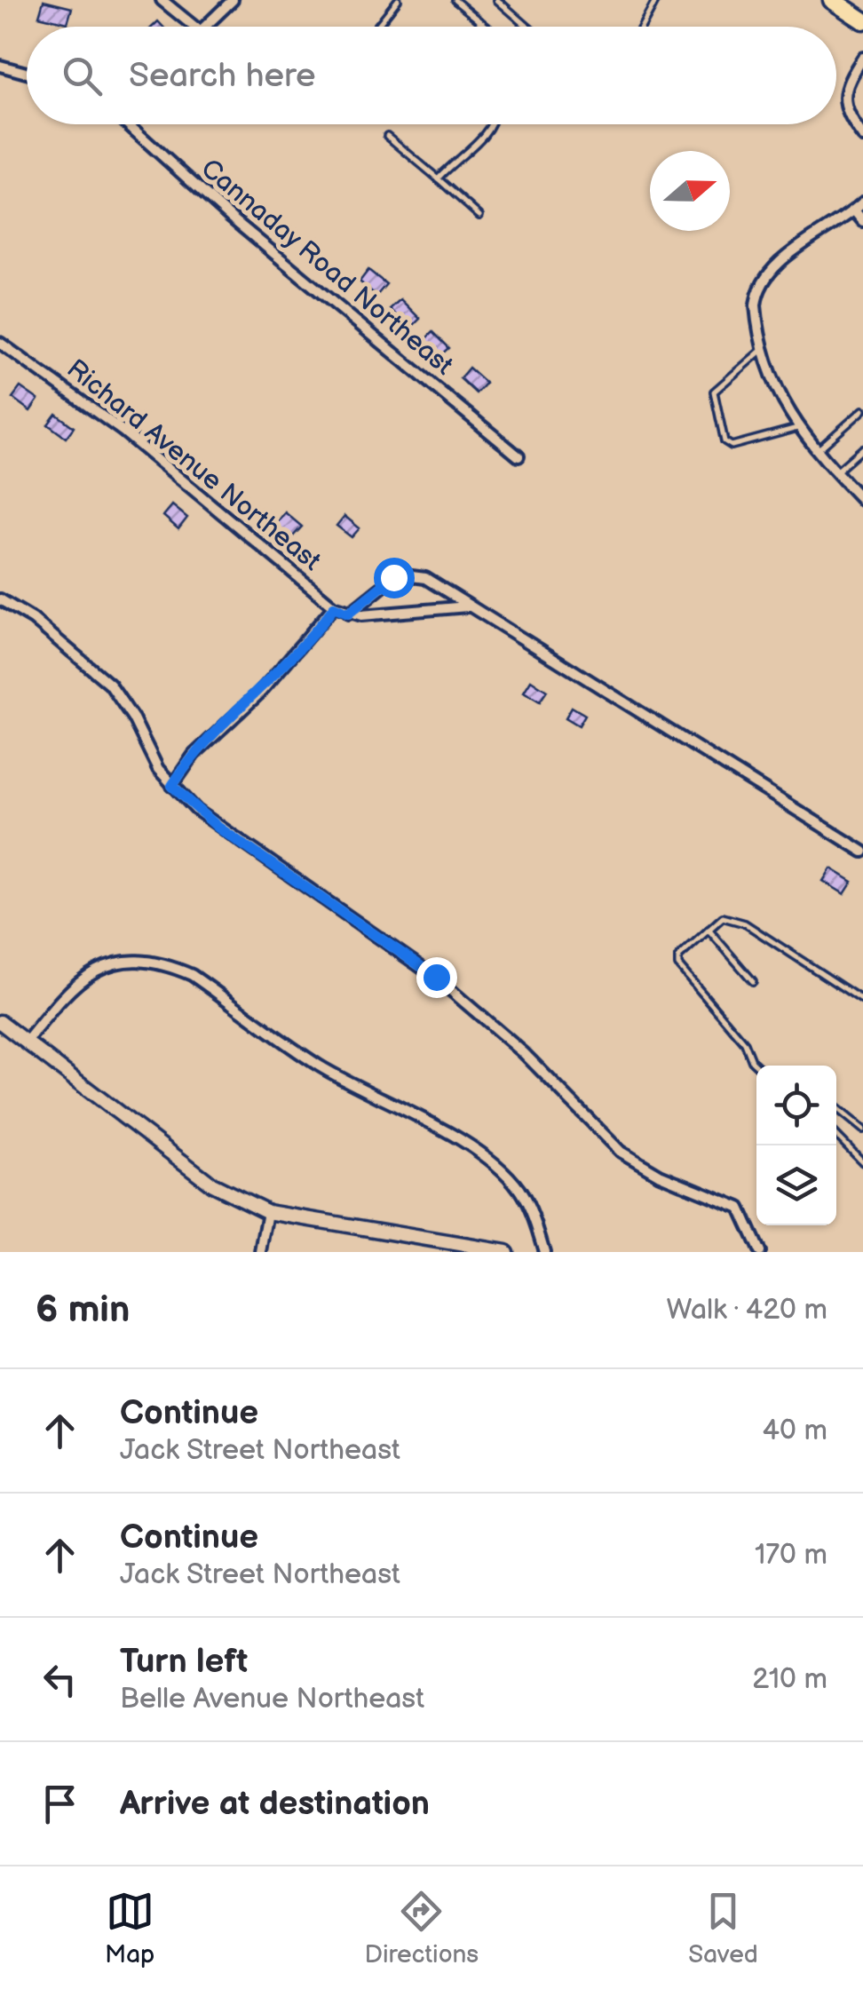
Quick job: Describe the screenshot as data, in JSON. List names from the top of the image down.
{
  "streets": {
    "street": ["Cannaday Road Northeast", "Richard Avenue Northeast"]
  },
  "north": "right",
  "page": {
    "search": "Search here",
    "heading": ["6 min", "Walk · 420 m"],
    "list": [
      ["Continue", "Jack Street Northeast", "40 m"],
      ["Continue", "Jack Street Northeast", "170 m"],
      ["Turn left", "Belle Avenue Northeast", "210 m"],
      "Arrive at destination"
    ],
    "nav": ["Map", "Directions", "Saved"]
  }
}
